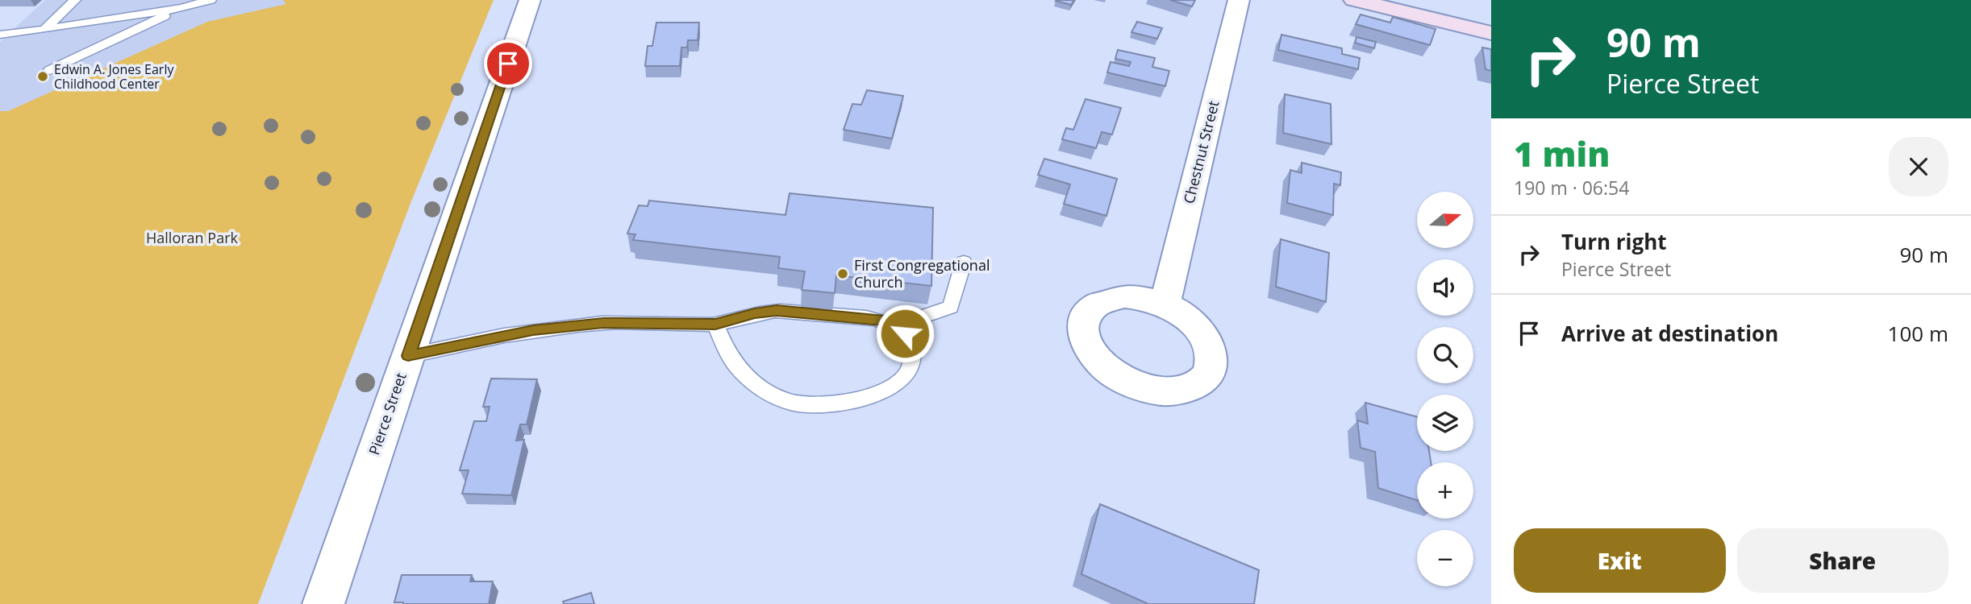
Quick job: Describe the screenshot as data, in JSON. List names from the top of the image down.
{
  "streets": {
    "street": ["Chestnut Street", "Pierce Street"]
  },
  "parks": ["Halloran Park"],
  "places": ["Edwin A. Jones Early Childhood Center", "First Congregational Church"],
  "north": "right",
  "page": {
    "turn": ["90 m", "Pierce Street"],
    "heading": ["1 min", "190 m · 06:54"],
    "map_buttons": ["+", "−"],
    "list": [
      {
        "name": "Turn right",
        "note": "Pierce Street",
        "value": "90 m"
      },
      {
        "name": "Arrive at destination",
        "value": "100 m"
      }
    ],
    "buttons": ["Exit", "Share"]
  }
}
